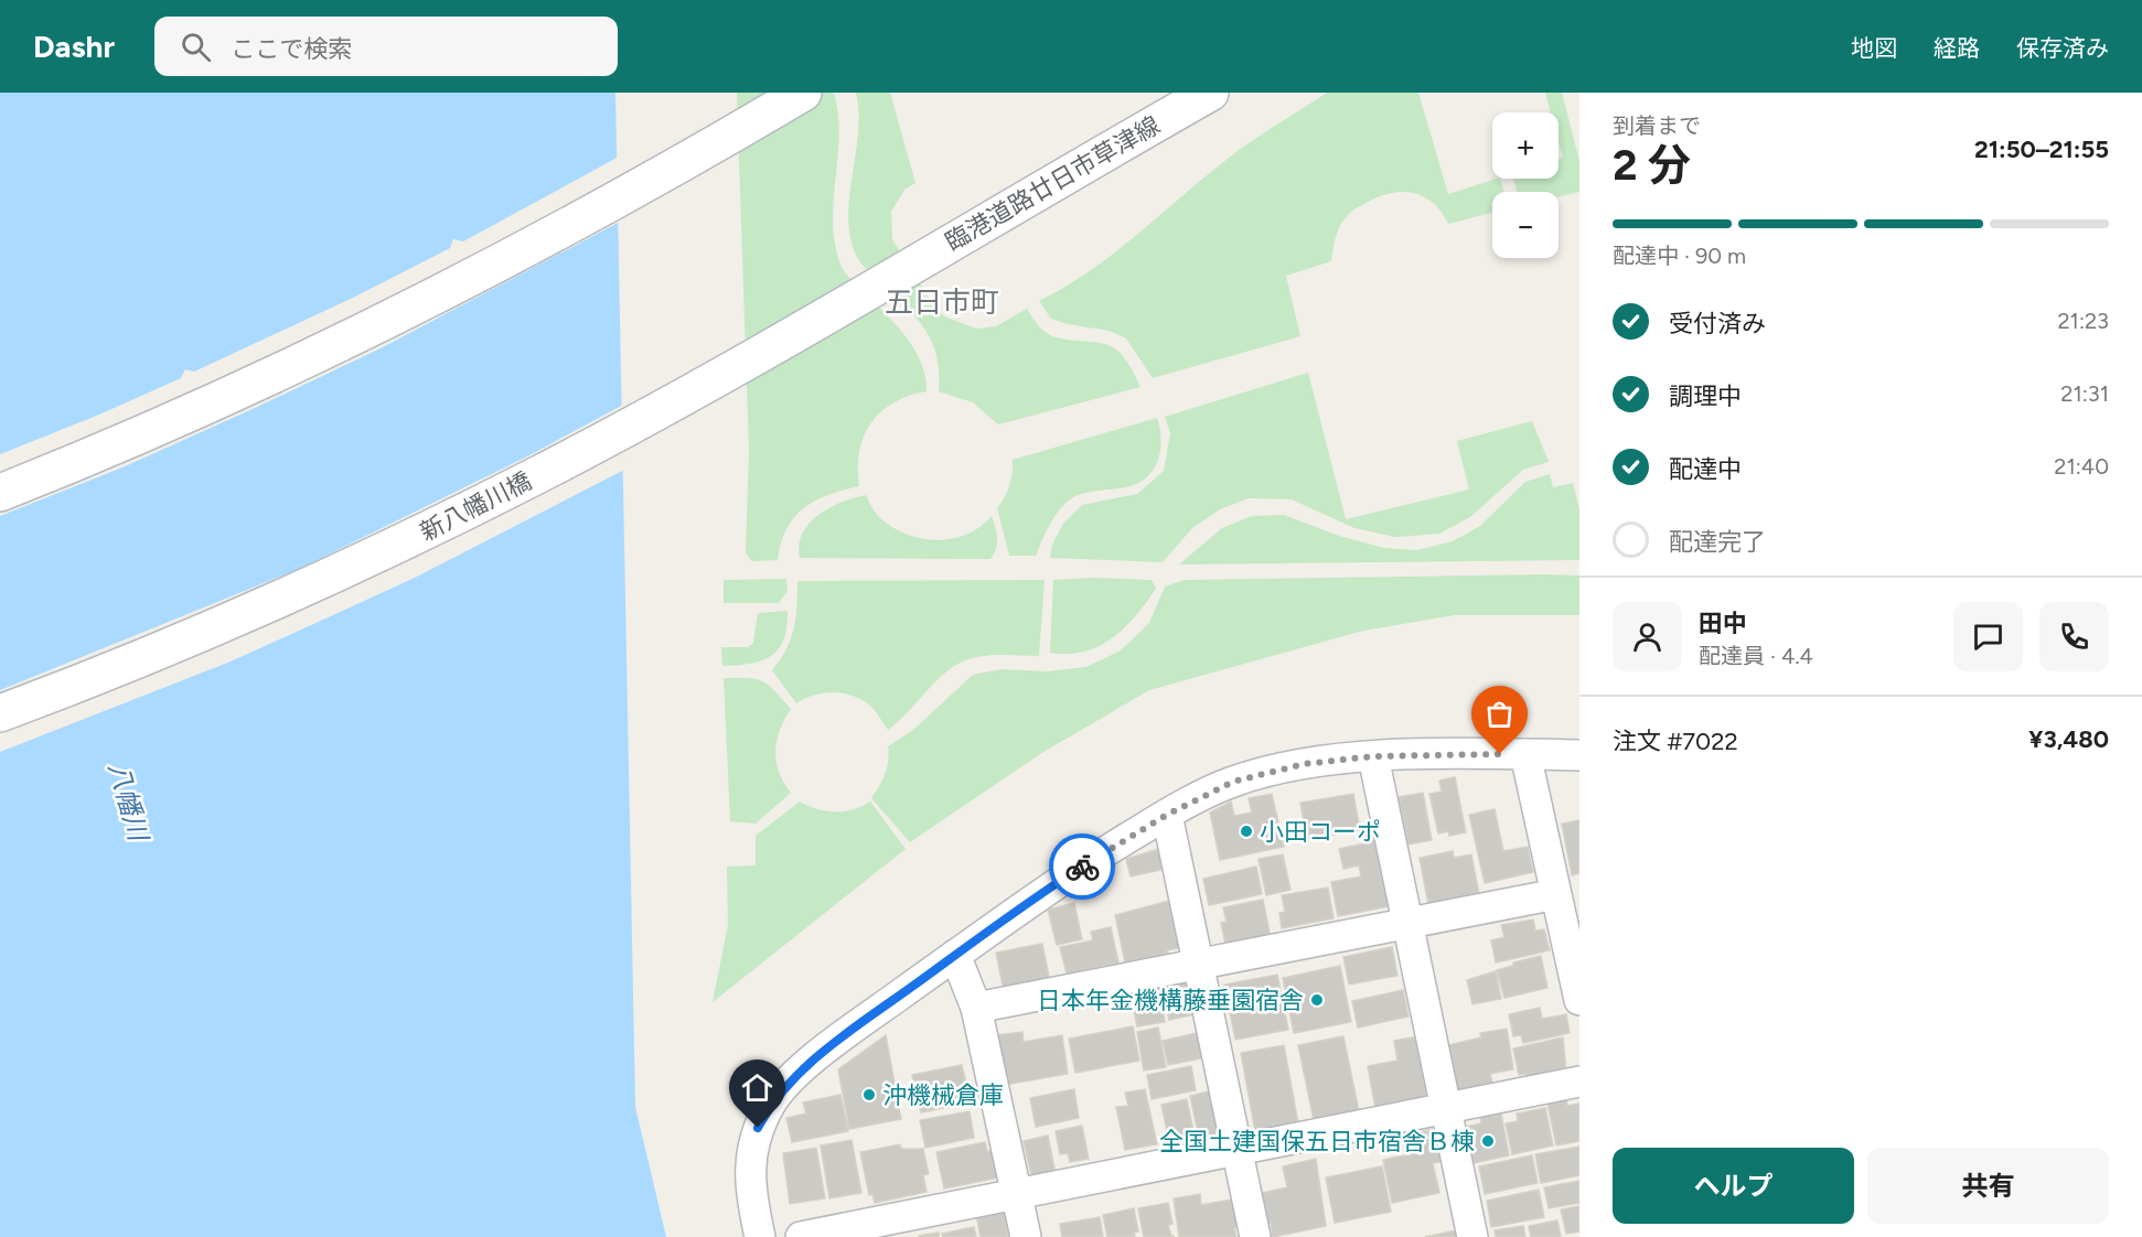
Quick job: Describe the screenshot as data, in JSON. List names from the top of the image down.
{
  "streets": {
    "street": ["臨港道路廿日市草津線", "新八幡川橋"]
  },
  "crossings": [
    ["臨港道路廿日市草津線", "新八幡川橋"]
  ],
  "districts": ["五日市町"],
  "water": ["八幡川"],
  "places": [
    "小田コーポ",
    "日本年金機構藤垂園宿舎",
    "沖機械倉庫",
    "全国土建国保五日市宿舎Ｂ棟"
  ],
  "page": {
    "header": "Dashr",
    "search": "ここで検索",
    "nav": ["地図", "経路", "保存済み"],
    "heading": ["2 分", "到着まで", "21:50–21:55"],
    "panel": [
      "田中",
      "配達員 · 4.4",
      "注文 #7022",
      "¥3,480"
    ],
    "map_buttons": ["+", "−"],
    "bar": "配達中 · 90 m",
    "list": [
      ["受付済み", "21:23"],
      ["調理中", "21:31"],
      ["配達中", "21:40"],
      "配達完了"
    ],
    "buttons": ["ヘルプ", "共有"]
  }
}
